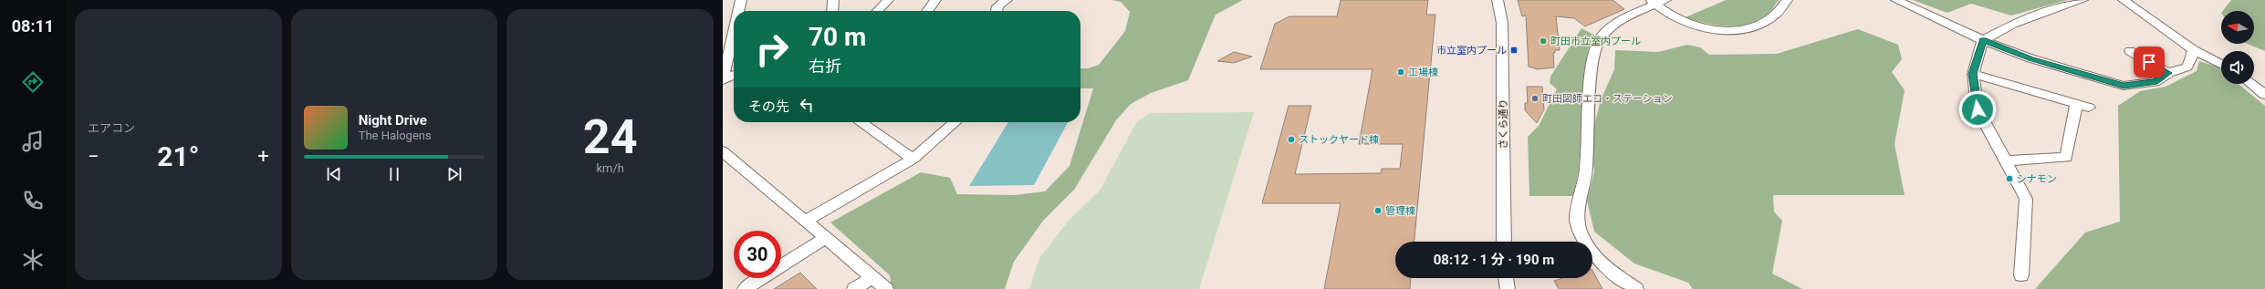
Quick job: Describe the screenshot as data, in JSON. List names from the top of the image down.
{
  "streets": {
    "street": ["さくら通り"]
  },
  "places": {
    "other": [
      "町田市立室内プール",
      "工場棟",
      "町田図師エコ・ステーション",
      "ストックヤード棟",
      "シナモン",
      "管理棟"
    ],
    "transit": ["市立室内プール"]
  },
  "north": "left",
  "page": {
    "tabs": "08:11",
    "tile": [
      "エアコン",
      ["24", "km/h"]
    ],
    "turn": ["70 m", "右折"],
    "then": "その先",
    "song": ["Night Drive", "The Halogens"],
    "heat": ["−", "21°", "+"],
    "limit": "30",
    "trip": "08:12 · 1 分 · 190 m"
  }
}
